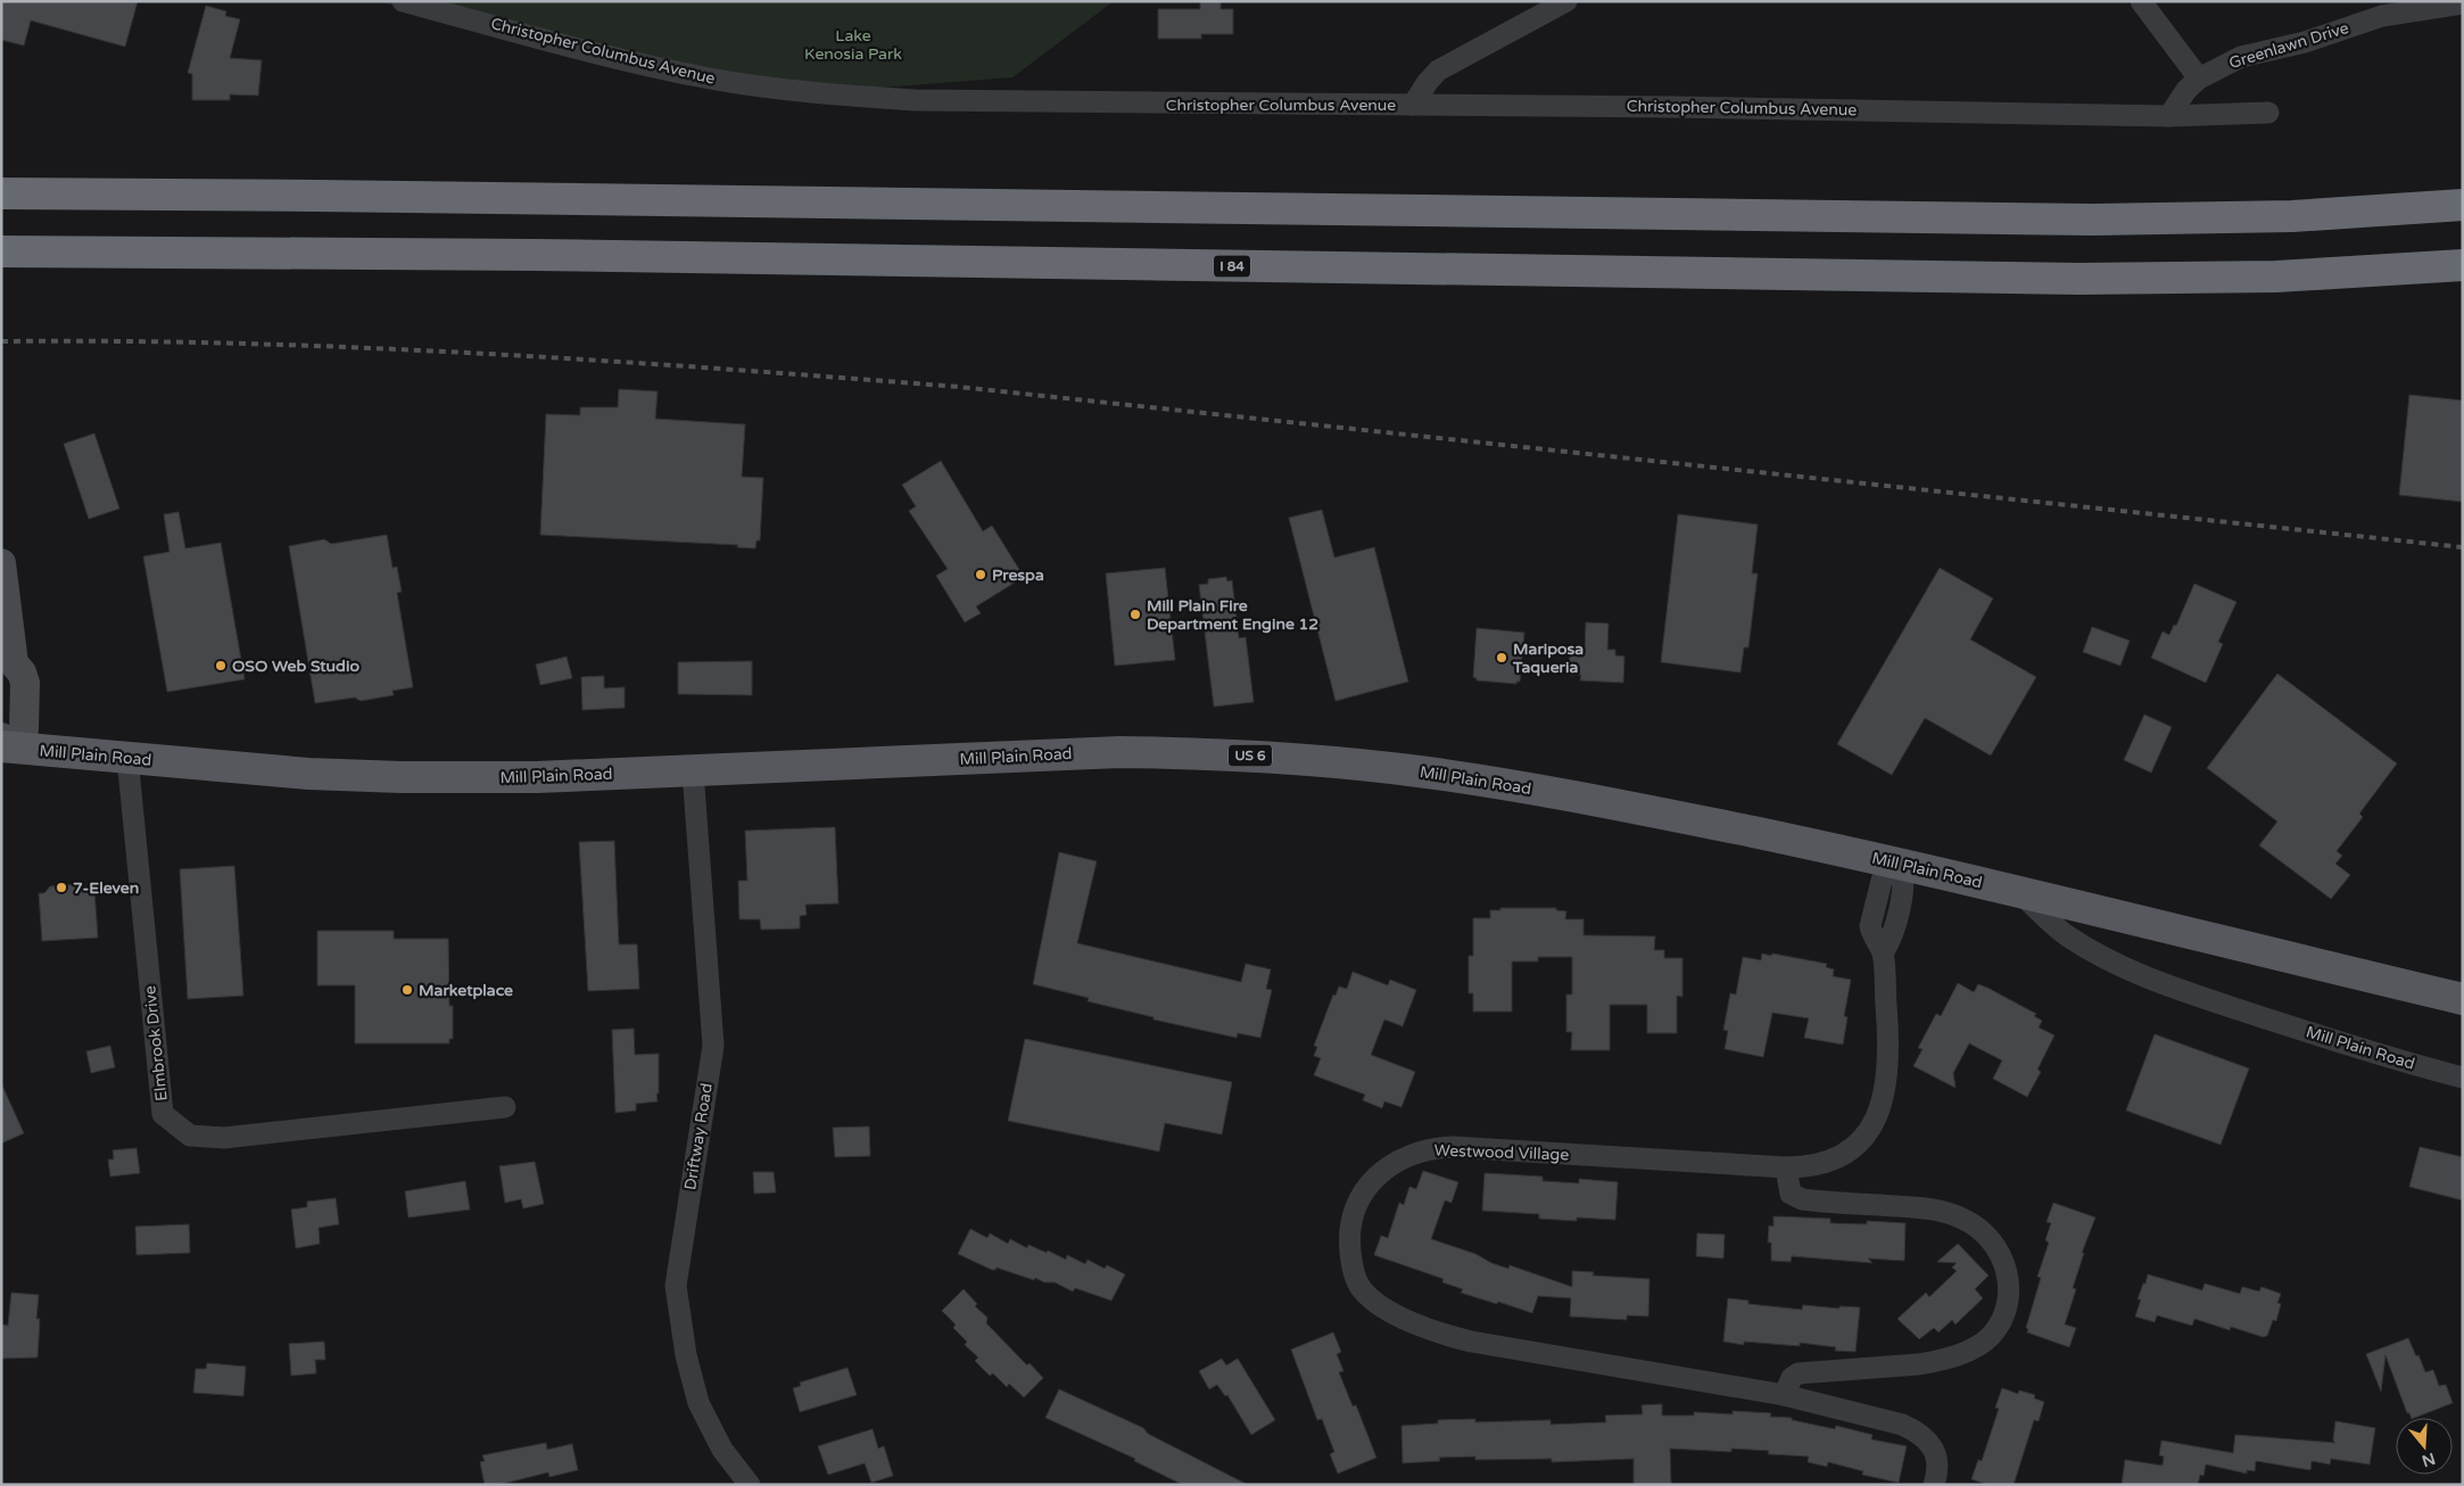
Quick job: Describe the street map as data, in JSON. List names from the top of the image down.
{
  "streets": {
    "highway": ["I 84"],
    "main road": ["Mill Plain Road", "US 6"],
    "street": [
      "Greenlawn Drive",
      "Christopher Columbus Avenue",
      "Elmbrook Drive",
      "Driftway Road",
      "Westwood Village"
    ]
  },
  "crossings": [
    ["Greenlawn Drive", "Christopher Columbus Avenue"],
    ["Mill Plain Road", "Elmbrook Drive"],
    ["Mill Plain Road", "Driftway Road"],
    ["Mill Plain Road", "Westwood Village"]
  ],
  "parks": ["Lake Kenosia Park"],
  "places": [
    "Prespa",
    "Mill Plain Fire Department Engine 12",
    "Mariposa Taqueria",
    "OSO Web Studio",
    "7-Eleven",
    "Marketplace"
  ],
  "north": "bottom"
}
